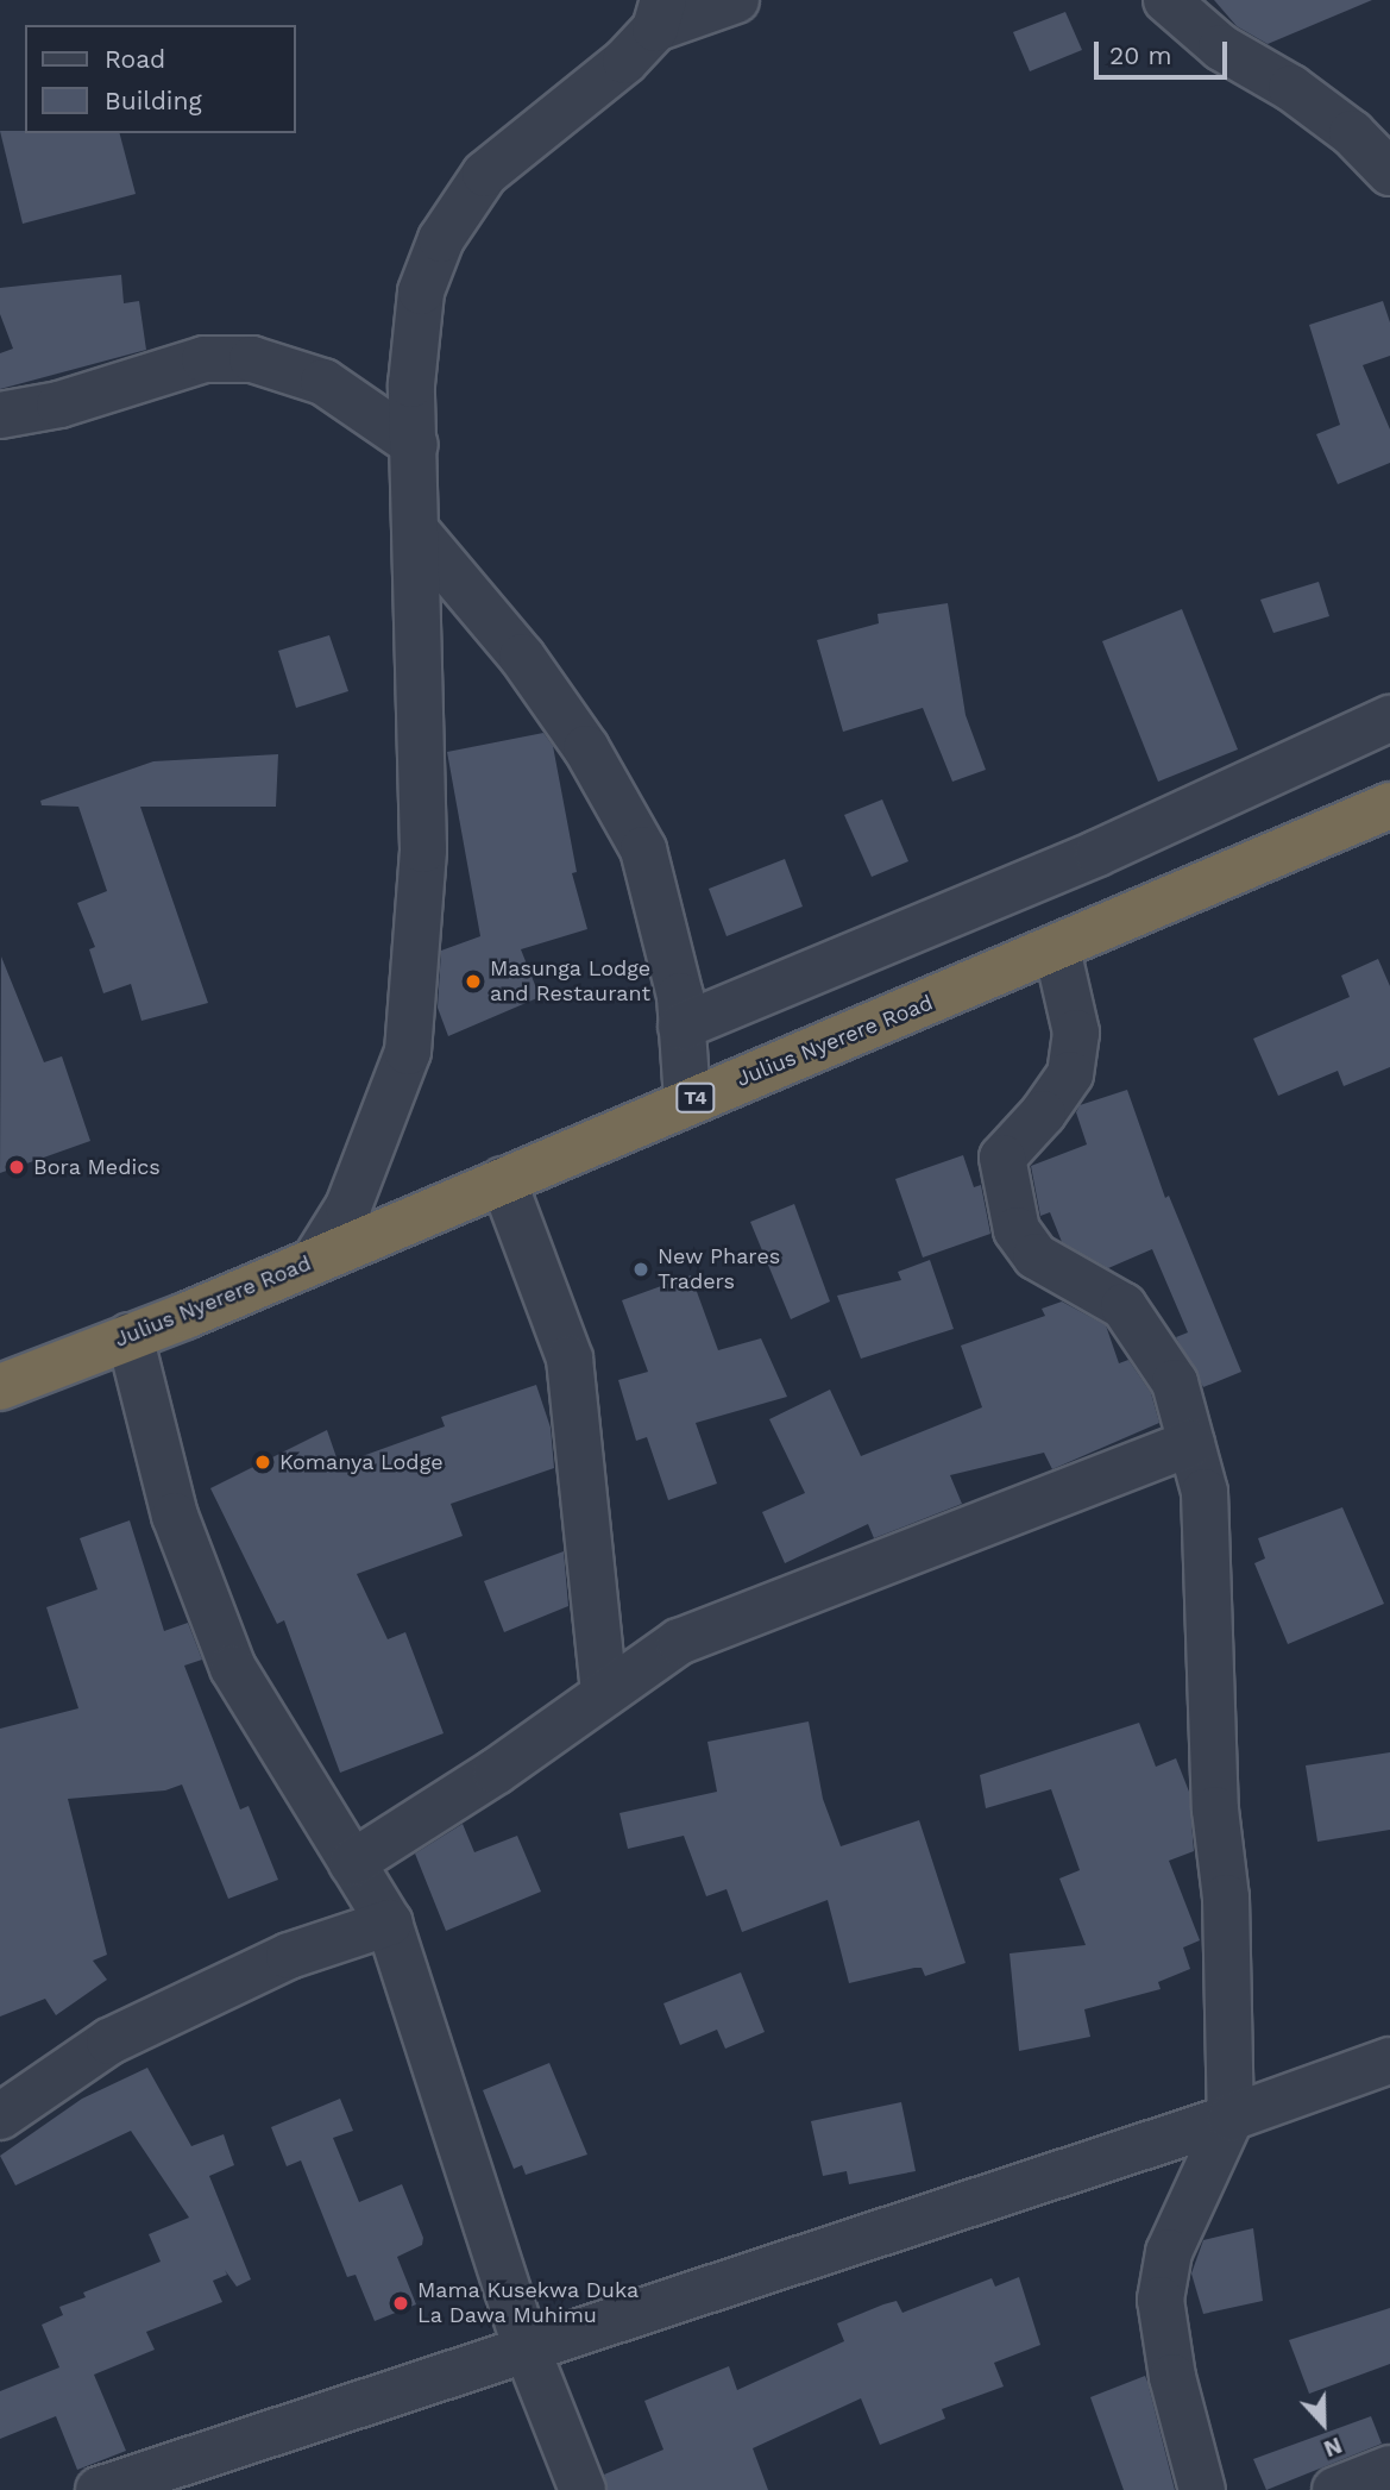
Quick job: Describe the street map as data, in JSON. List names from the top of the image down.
{
  "streets": {
    "highway": ["Julius Nyerere Road", "T4"]
  },
  "places": [
    "Masunga Lodge and Restaurant",
    "Bora Medics",
    "New Phares Traders",
    "Komanya Lodge",
    "Mama Kusekwa Duka La Dawa Muhimu"
  ],
  "legend": ["Road", "Building"],
  "scale_bar": "20 m",
  "north": "bottom"
}
